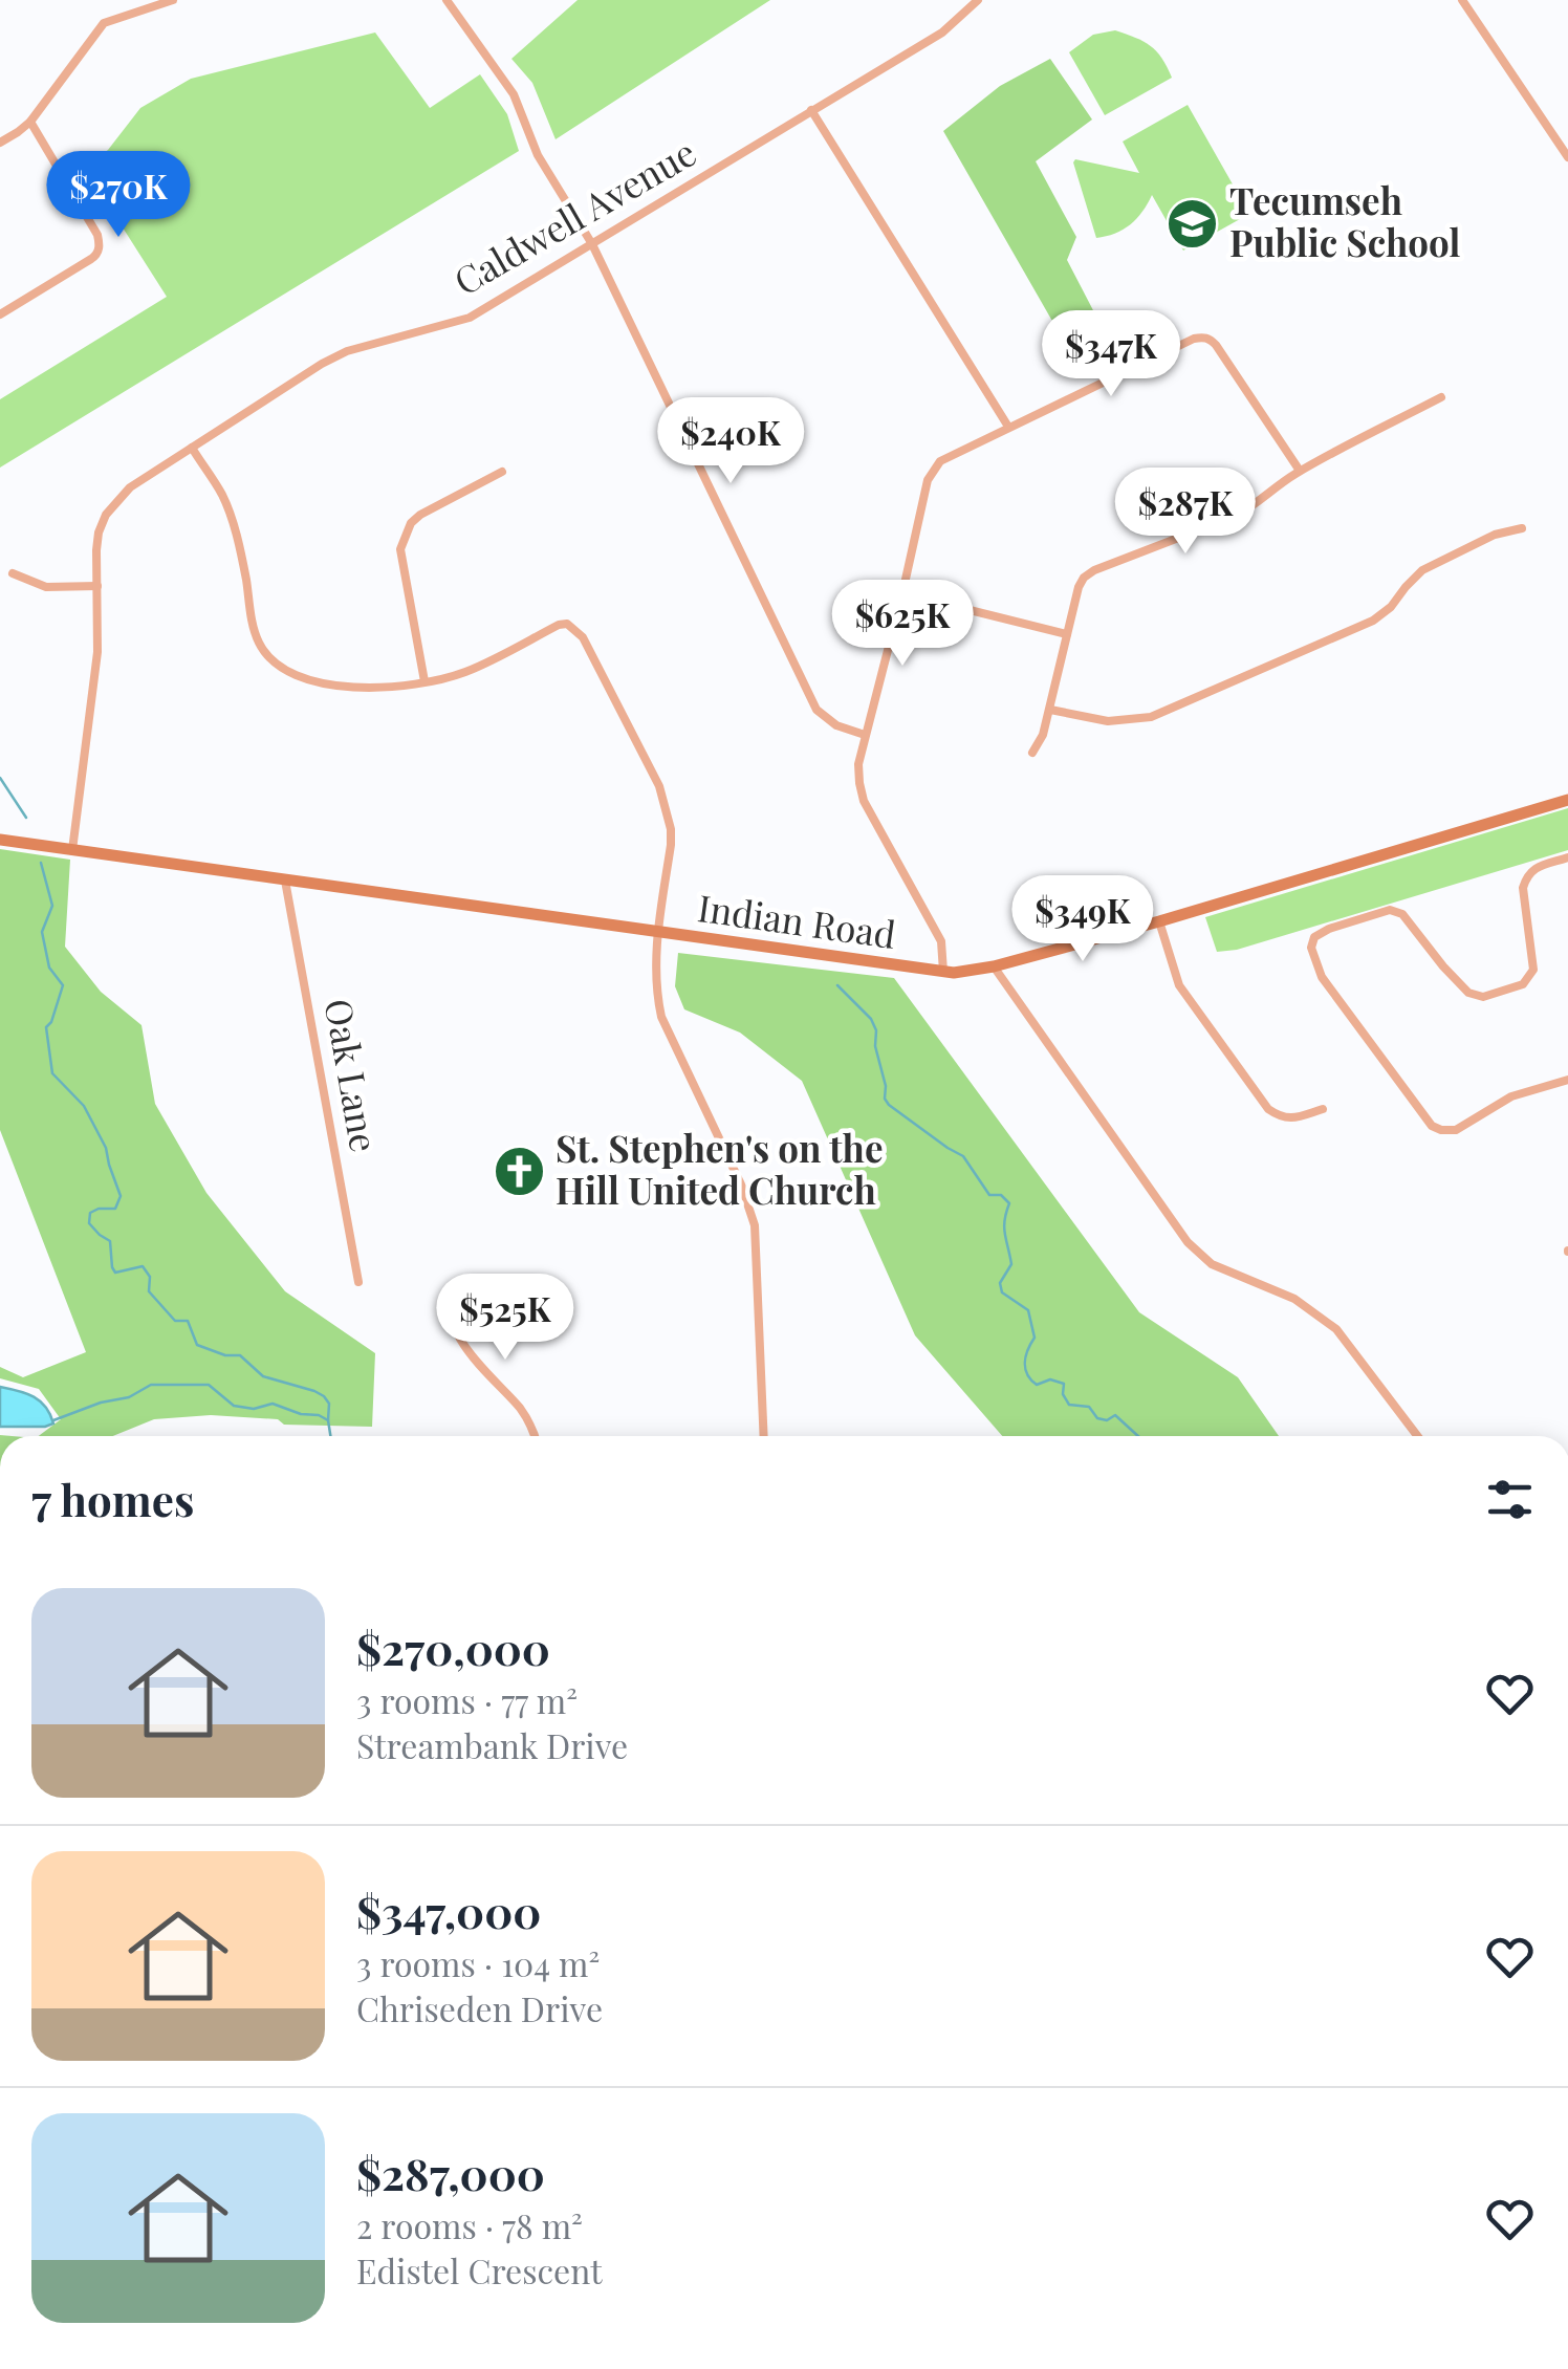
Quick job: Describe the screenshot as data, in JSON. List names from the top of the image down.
{
  "streets": {
    "street": ["Caldwell Avenue", "Indian Road", "Oak Lane"]
  },
  "crossings": [
    ["Caldwell Avenue", "Indian Road"],
    ["Indian Road", "Oak Lane"]
  ],
  "places": {
    "school or university": ["Tecumseh Public School"],
    "church": ["St. Stephen's on the Hill United Church"]
  },
  "page": {
    "price": [
      "$270K",
      "$347K",
      "$240K",
      "$287K",
      "$625K",
      "$349K",
      "$525K"
    ],
    "heading": "7 homes",
    "list": [
      {
        "name": "$270,000",
        "note": "3 rooms · 77 m² · Streambank Drive"
      },
      {
        "name": "$347,000",
        "note": "3 rooms · 104 m² · Chriseden Drive"
      },
      {
        "name": "$287,000",
        "note": "2 rooms · 78 m² · Edistel Crescent"
      }
    ]
  }
}
